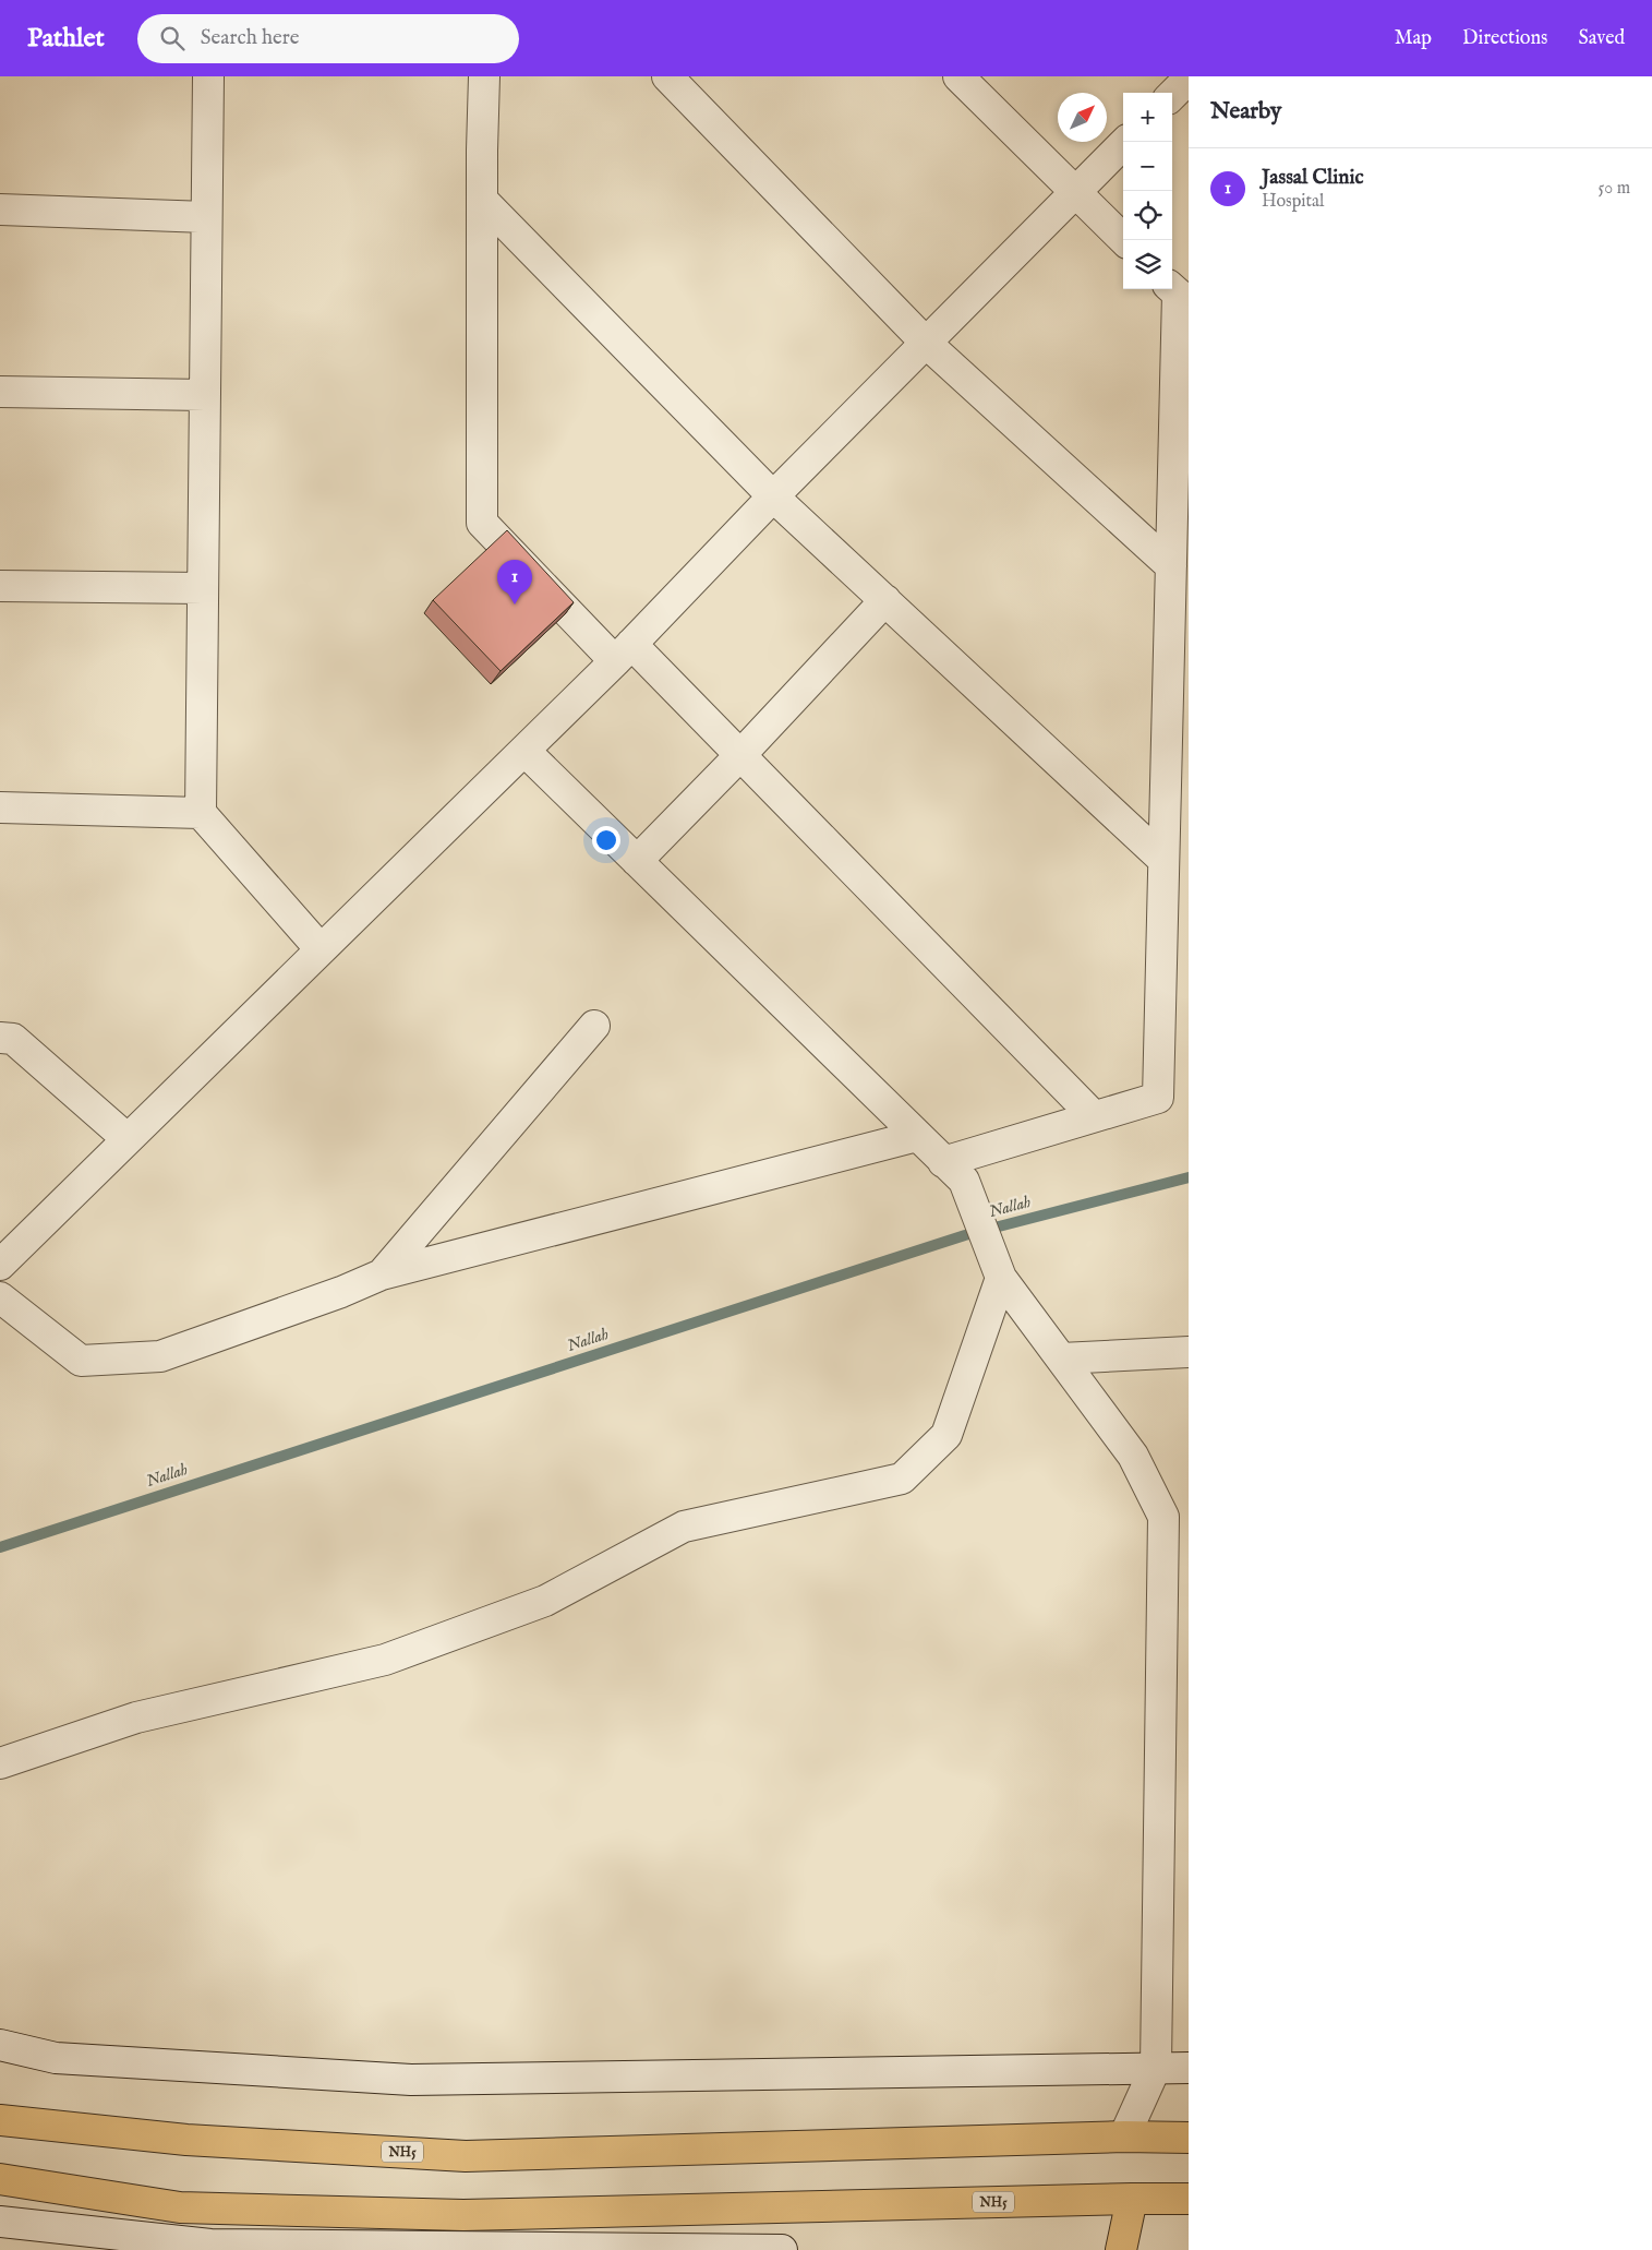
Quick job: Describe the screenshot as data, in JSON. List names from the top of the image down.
{
  "streets": {
    "highway": ["NH5"]
  },
  "water": ["Nallah"],
  "north": "top right",
  "page": {
    "header": "Pathlet",
    "search": "Search here",
    "nav": ["Map", "Directions", "Saved"],
    "heading": "Nearby",
    "map_buttons": ["+", "−"],
    "list": [
      {
        "mark": "1",
        "name": "Jassal Clinic",
        "note": "Hospital",
        "value": "50 m"
      }
    ],
    "pins": "1"
  }
}
